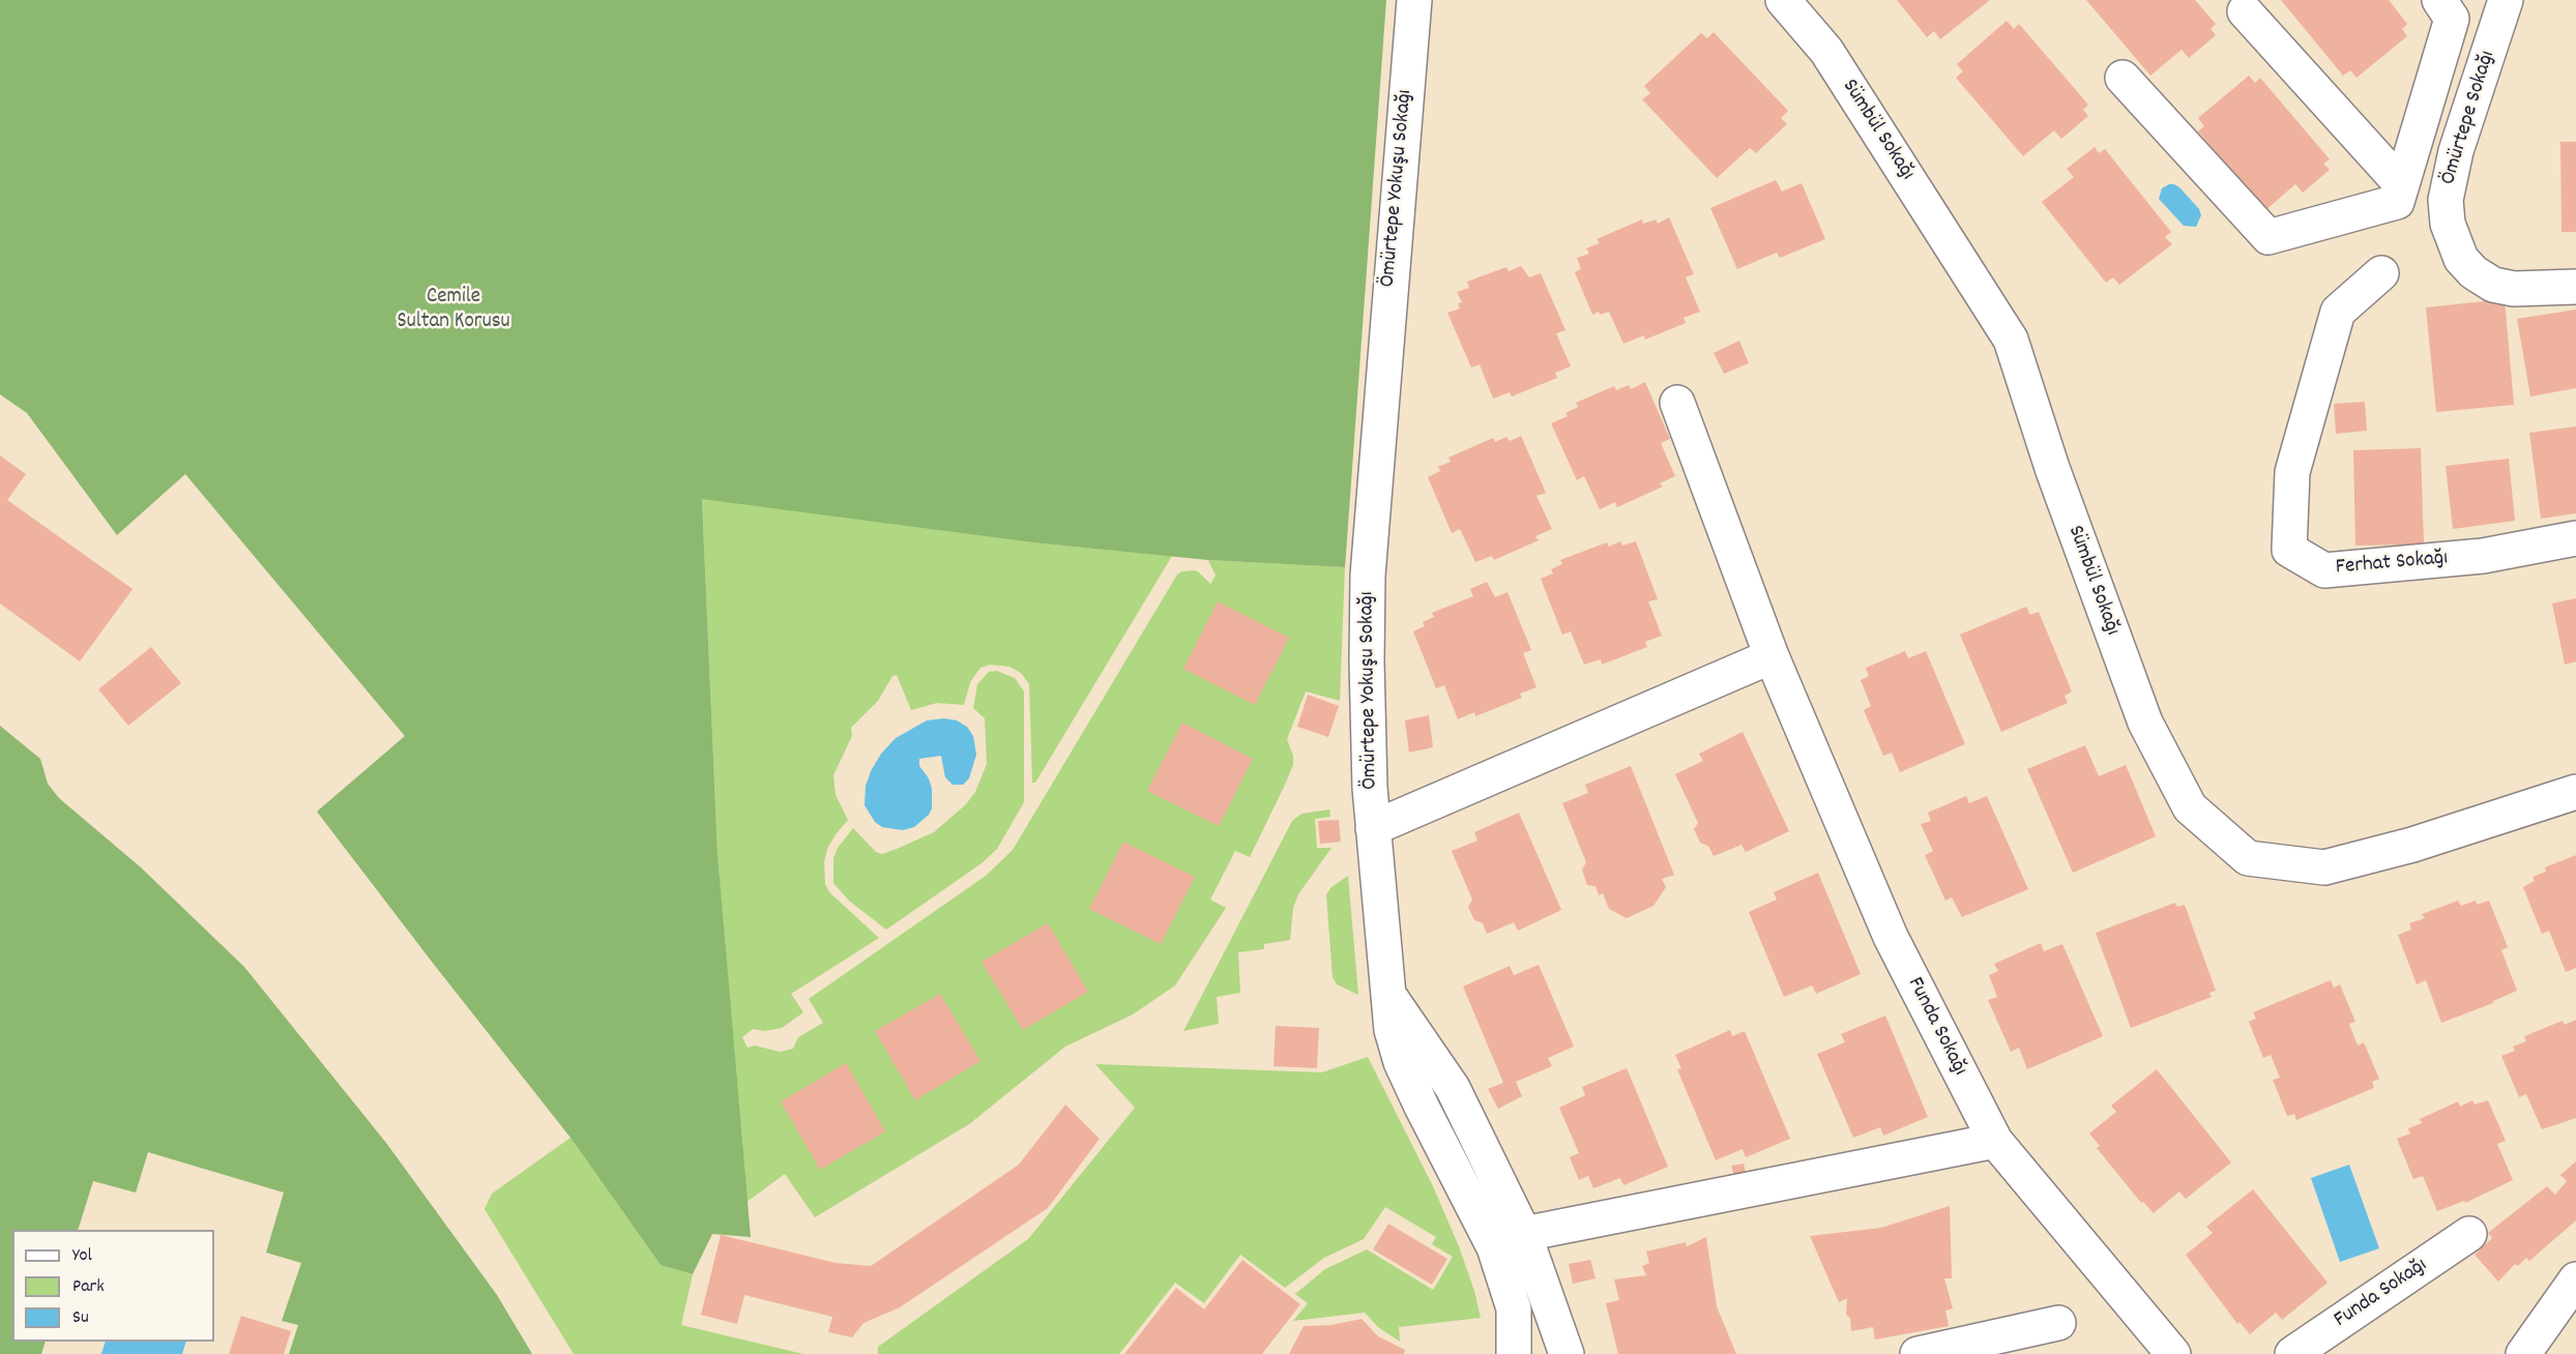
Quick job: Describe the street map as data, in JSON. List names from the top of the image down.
{
  "streets": {
    "street": [
      "Ömürtepe Sokağı",
      "Sümbül Sokağı",
      "Ömürtepe Yokuşu Sokağı",
      "Ferhat Sokağı",
      "Funda Sokağı"
    ]
  },
  "parks": ["Cemile Sultan Korusu"],
  "legend": ["Yol", "Park", "Su"]
}
